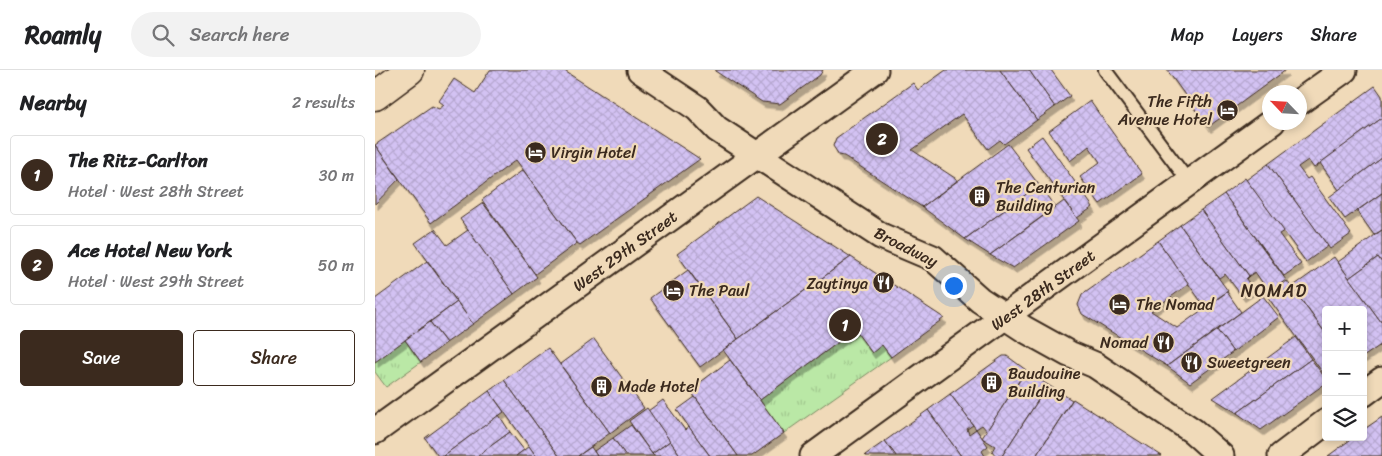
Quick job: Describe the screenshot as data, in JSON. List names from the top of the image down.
{
  "streets": {
    "street": ["Broadway", "West 29th Street", "West 28th Street"]
  },
  "crossings": [
    ["Broadway", "West 29th Street"],
    ["Broadway", "West 28th Street"]
  ],
  "districts": ["NOMAD"],
  "places": {
    "hotel": [
      "The Fifth Avenue Hotel",
      "Virgin Hotel",
      "The Paul",
      "The Nomad"
    ],
    "building": ["The Centurian Building", "Baudouine Building", "Made Hotel"],
    "restaurant": ["Zaytinya", "Nomad", "Sweetgreen"]
  },
  "north": "top left",
  "page": {
    "header": "Roamly",
    "search": "Search here",
    "nav": ["Map", "Layers", "Share"],
    "heading": ["Nearby", "2 results"],
    "pins": ["2", "1"],
    "list": [
      {
        "mark": "1",
        "name": "The Ritz-Carlton",
        "note": "Hotel · West 28th Street",
        "value": "30 m"
      },
      {
        "mark": "2",
        "name": "Ace Hotel New York",
        "note": "Hotel · West 29th Street",
        "value": "50 m"
      }
    ],
    "map_buttons": ["+", "−"],
    "buttons": ["Save", "Share"]
  }
}
